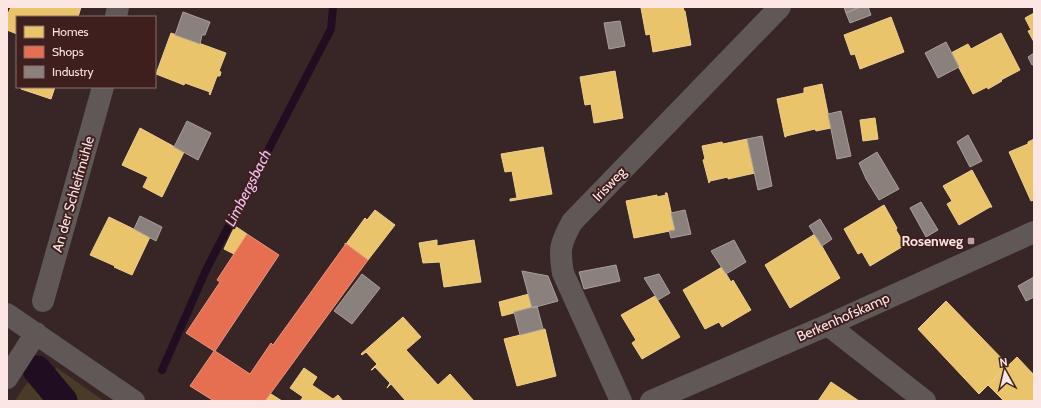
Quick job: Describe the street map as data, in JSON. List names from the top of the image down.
{
  "streets": {
    "street": ["Irisweg", "An der Schleifmühle", "Berkenhofskamp"]
  },
  "water": ["Limbergsbach"],
  "places": {
    "transit": ["Rosenweg"]
  },
  "legend": ["Homes", "Shops", "Industry"],
  "north": "top"
}
